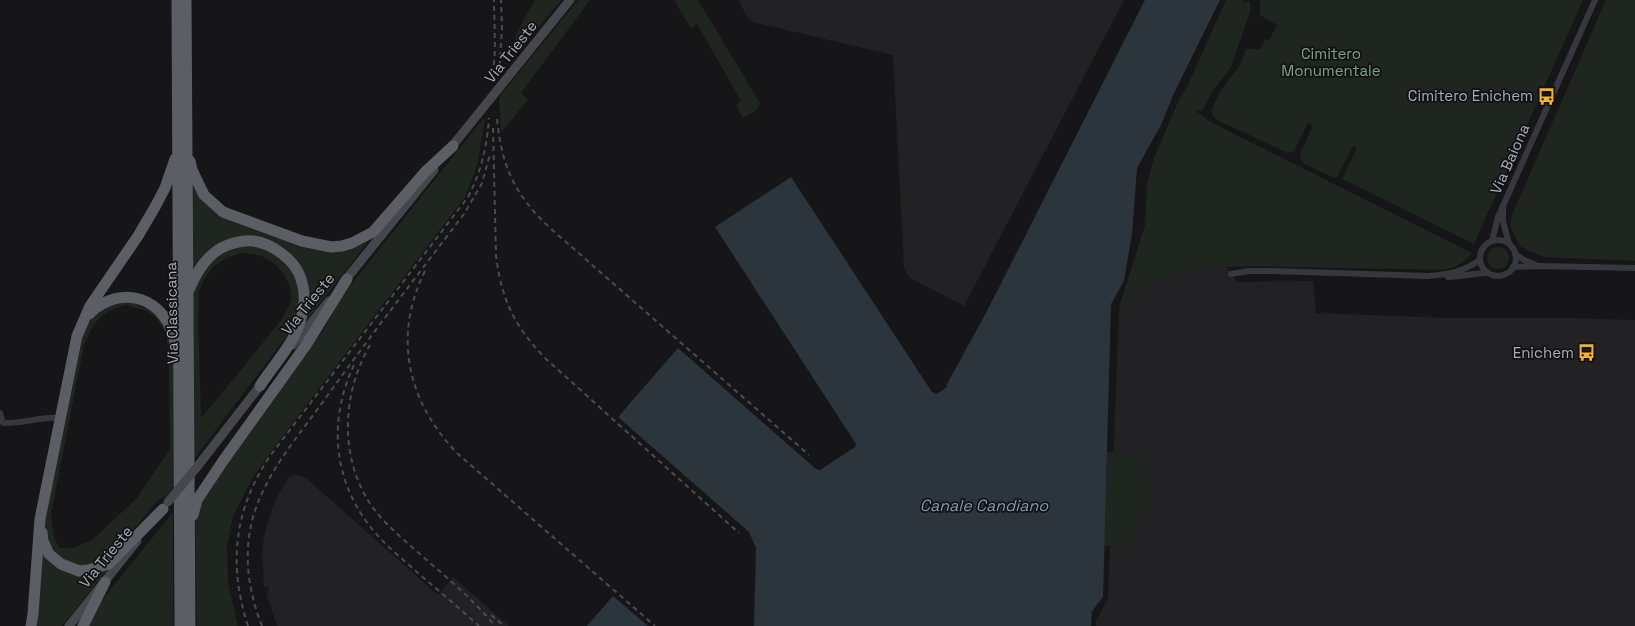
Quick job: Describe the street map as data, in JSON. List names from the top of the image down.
{
  "streets": {
    "highway": ["Via Classicana"],
    "main road": ["Via Trieste"],
    "street": ["Via Baiona"]
  },
  "water": ["Canale Candiano"],
  "parks": ["Cimitero Monumentale"],
  "places": {
    "bus stop": ["Cimitero Enichem", "Enichem"]
  }
}
